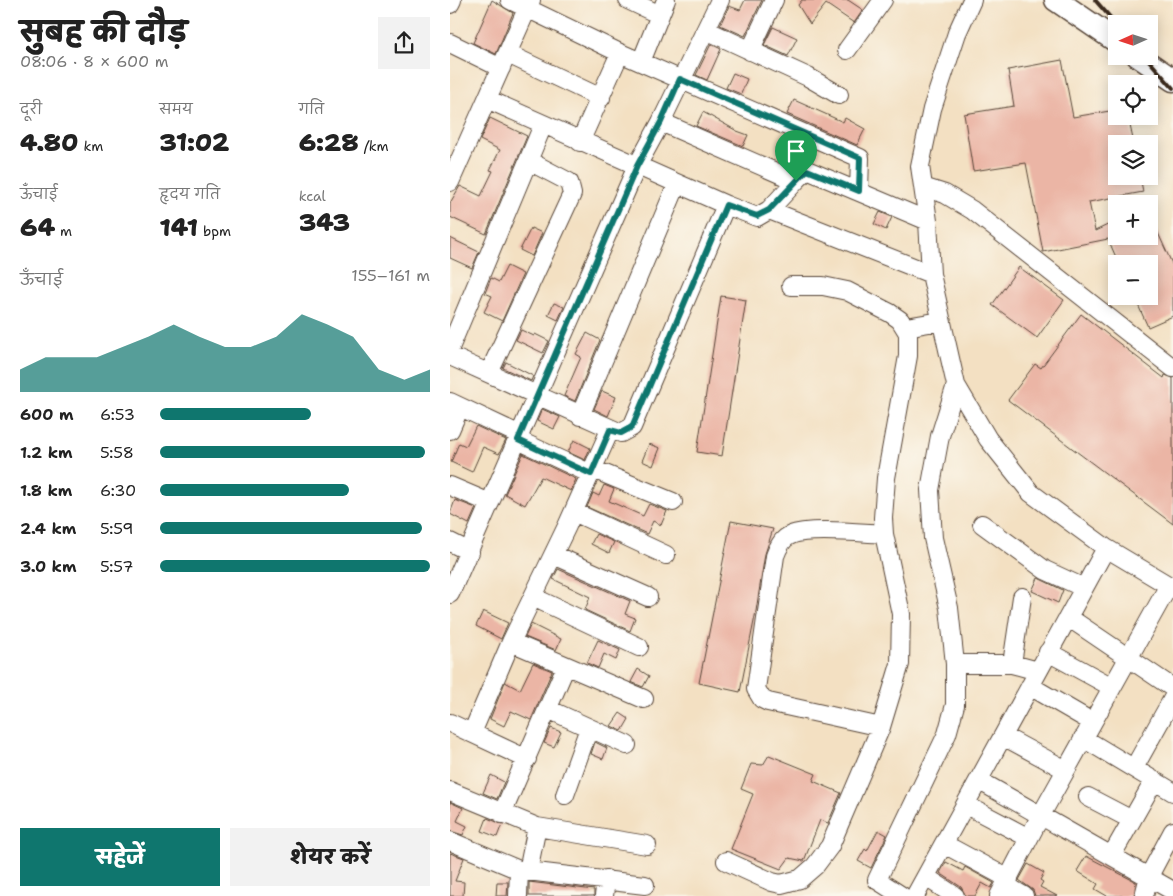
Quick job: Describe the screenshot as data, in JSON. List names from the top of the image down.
{
  "north": "left",
  "page": {
    "heading": ["सुबह की दौड़", "08:06 · 8 × 600 m"],
    "map_buttons": ["+", "−"],
    "stats": [
      ["दूरी", "4.80 km"],
      ["समय", "31:02"],
      ["गति", "6:28 /km"],
      ["ऊँचाई", "64 m"],
      ["हृदय गति", "141 bpm"],
      ["kcal", "343"]
    ],
    "chart": ["ऊँचाई", "155–161 m"],
    "list": [
      {
        "name": "600 m",
        "note": "6:53"
      },
      {
        "name": "1.2 km",
        "note": "5:58"
      },
      {
        "name": "1.8 km",
        "note": "6:30"
      },
      {
        "name": "2.4 km",
        "note": "5:59"
      },
      {
        "name": "3.0 km",
        "note": "5:57"
      }
    ],
    "buttons": ["सहेजें", "शेयर करें"]
  }
}
